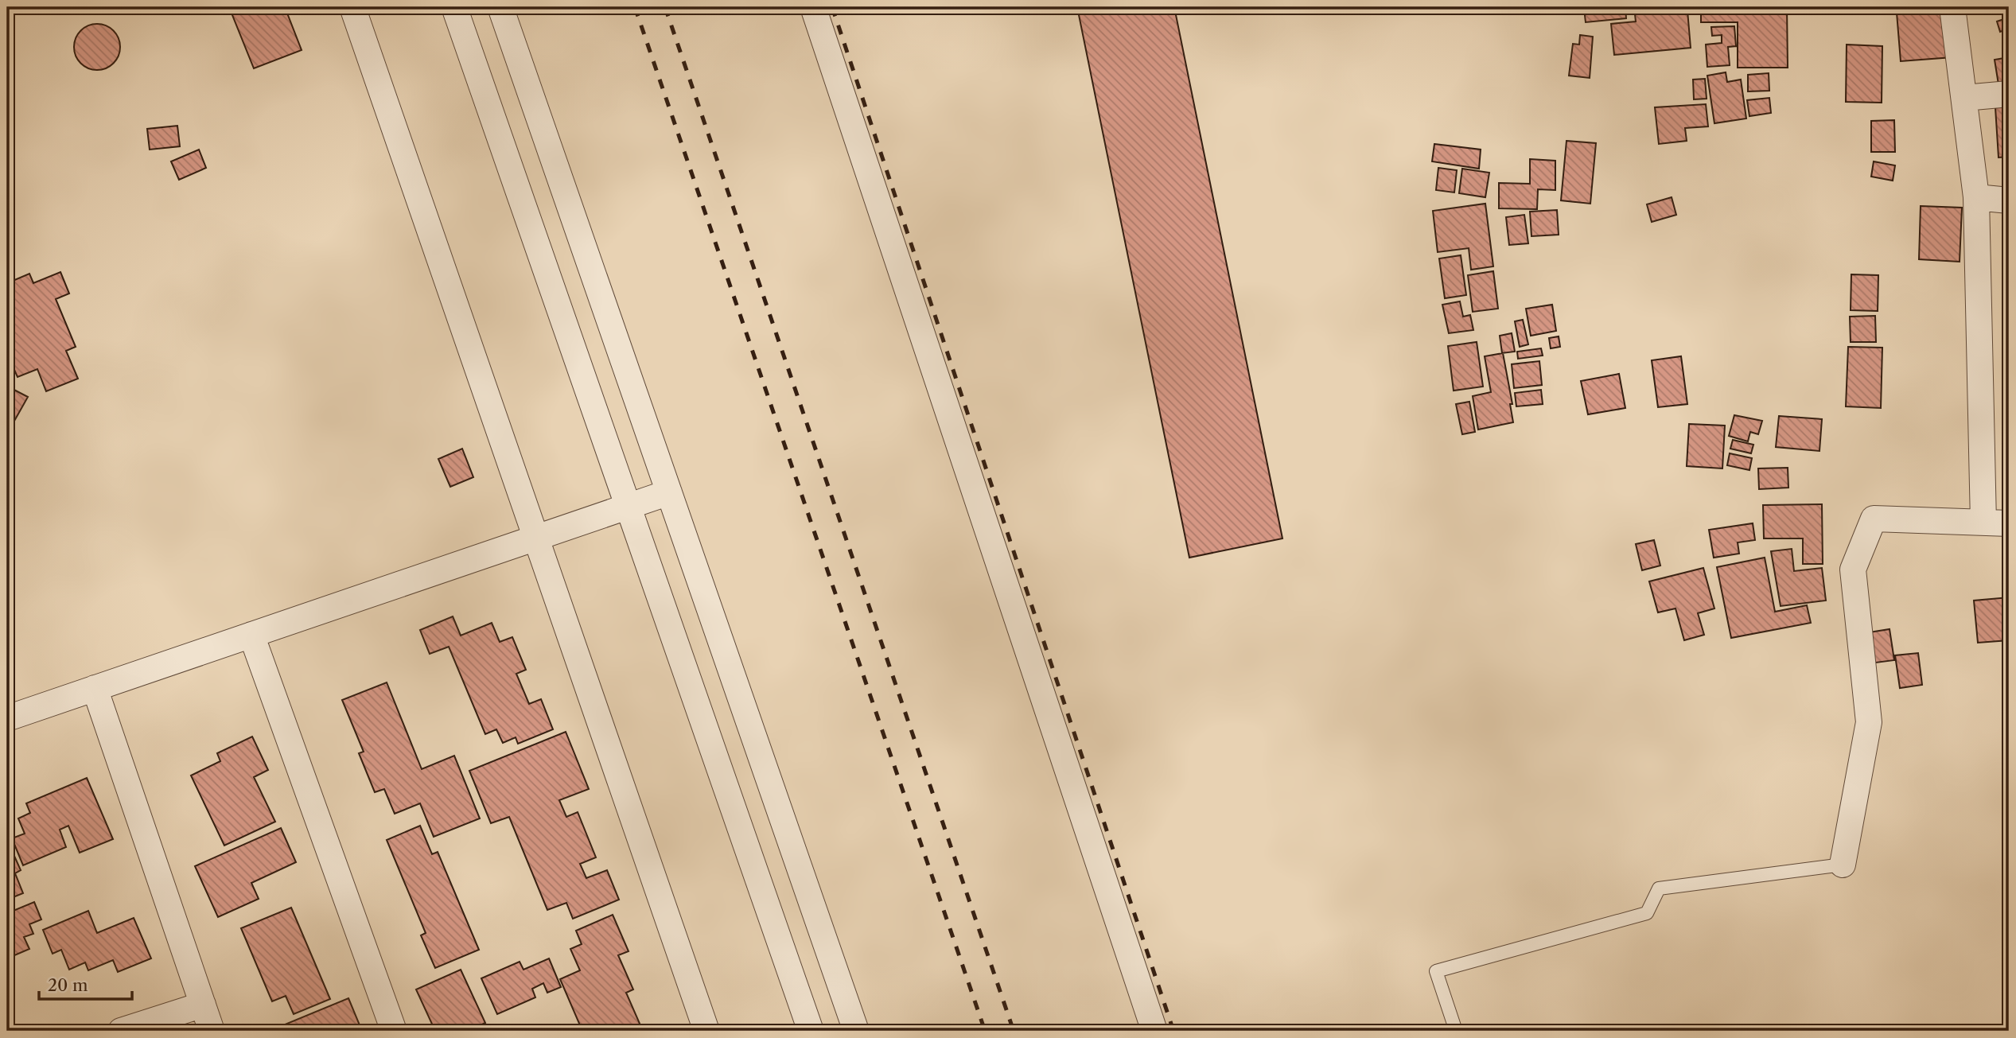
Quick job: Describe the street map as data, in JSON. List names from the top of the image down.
{
  "scale_bar": "20 m"
}
